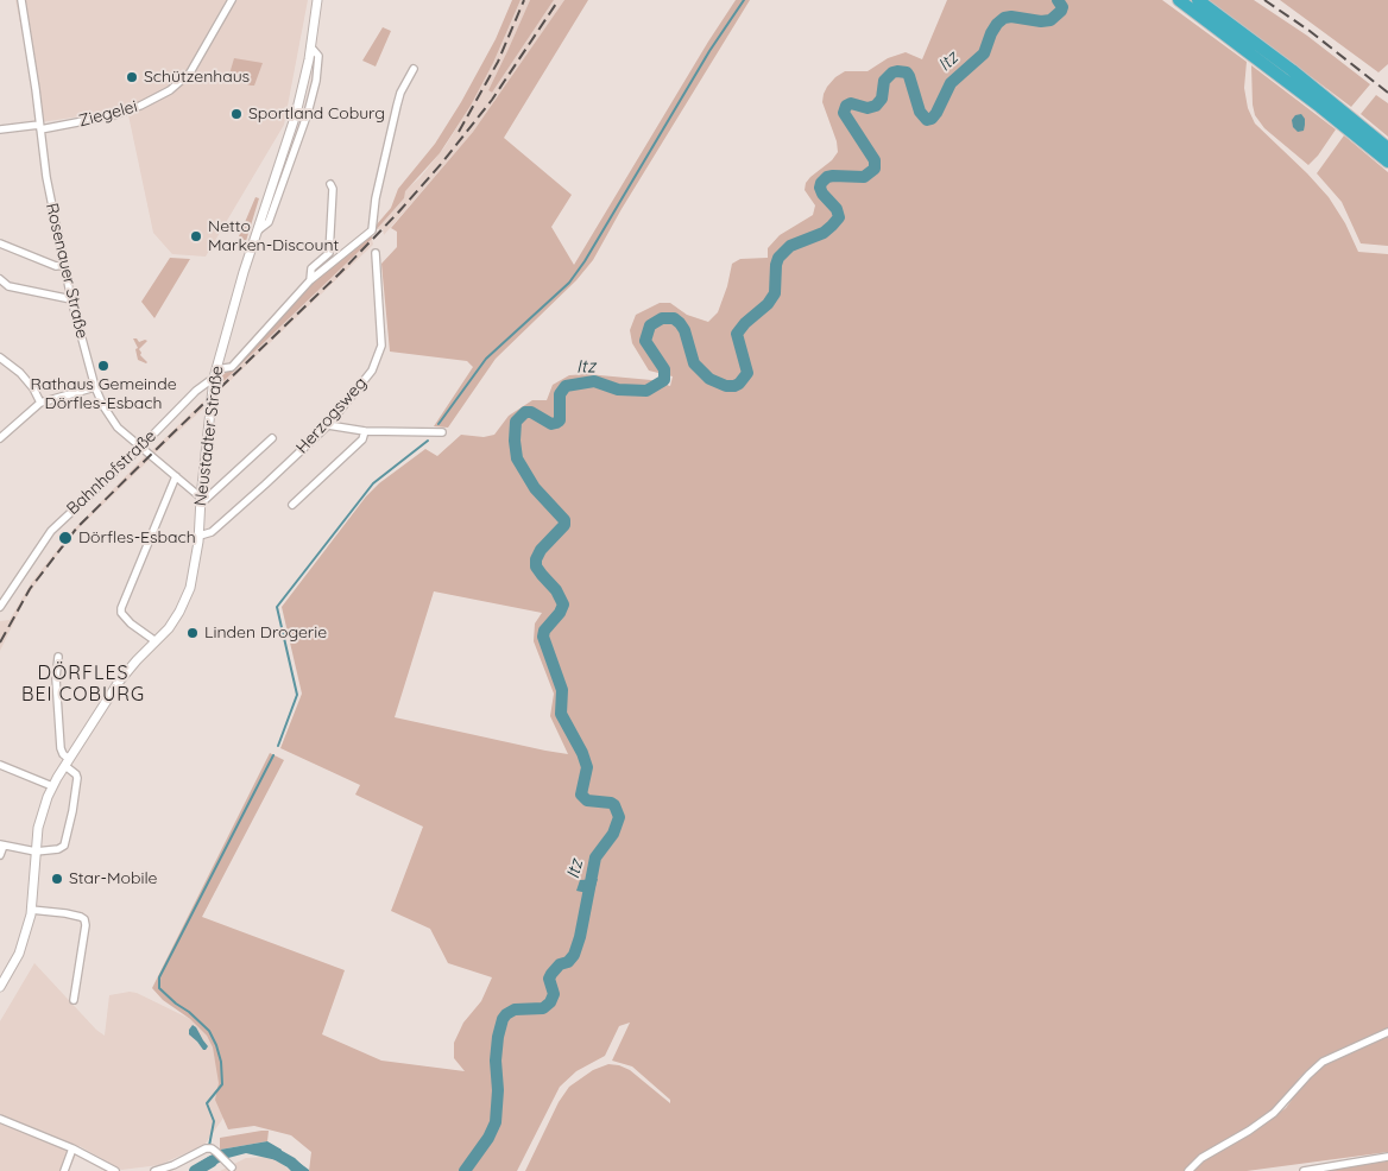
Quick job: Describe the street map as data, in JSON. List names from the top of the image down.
{
  "streets": {
    "street": [
      "Ziegelei",
      "Rosenauer Straße",
      "Herzogsweg",
      "Neustadter Straße",
      "Bahnhofstraße"
    ]
  },
  "crossings": [
    ["Ziegelei", "Rosenauer Straße"],
    ["Rosenauer Straße", "Neustadter Straße"],
    ["Rosenauer Straße", "Bahnhofstraße"],
    ["Herzogsweg", "Neustadter Straße"],
    ["Neustadter Straße", "Bahnhofstraße"]
  ],
  "districts": ["DÖRFLES BEI COBURG"],
  "water": ["Itz"],
  "places": [
    "Schützenhaus",
    "Sportland Coburg",
    "Netto Marken-Discount",
    "Rathaus Gemeinde Dörfles-Esbach",
    "Dörfles-Esbach",
    "Linden Drogerie",
    "Star-Mobile"
  ]
}
